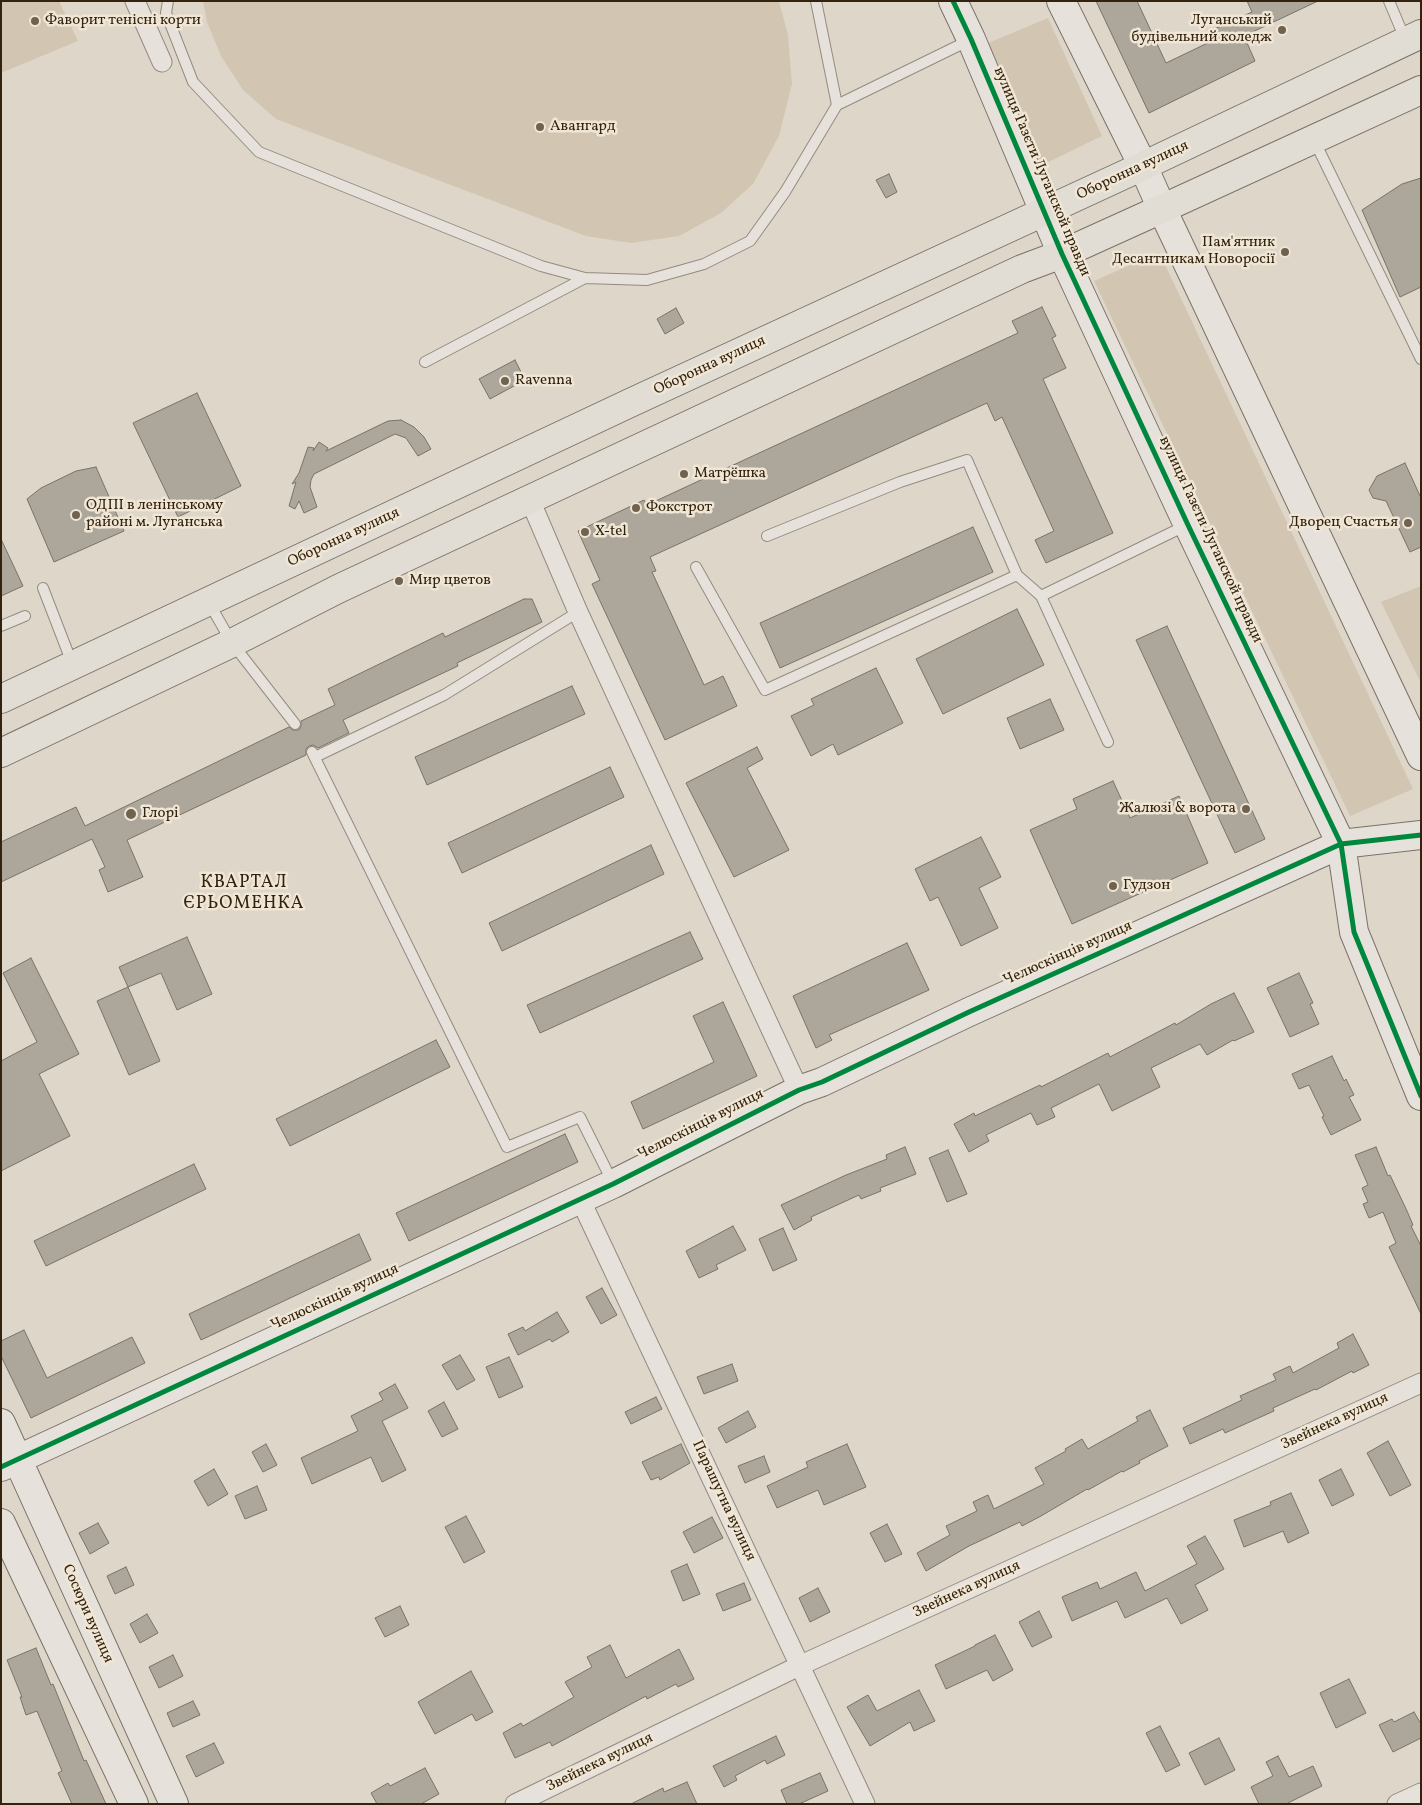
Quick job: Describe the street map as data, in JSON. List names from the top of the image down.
{
  "streets": {
    "main road": ["Оборонна вулиця"],
    "street": [
      "вулиця Газєти Луганской правди",
      "Челюскінців вулиця",
      "Звейнека вулиця",
      "Парашутна вулиця",
      "Сосюри вулиця"
    ]
  },
  "crossings": [
    ["Оборонна вулиця", "вулиця Газєти Луганской правди"],
    ["вулиця Газєти Луганской правди", "Челюскінців вулиця"],
    ["Челюскінців вулиця", "Парашутна вулиця"],
    ["Челюскінців вулиця", "Сосюри вулиця"],
    ["Звейнека вулиця", "Парашутна вулиця"]
  ],
  "districts": ["КВАРТАЛ ЄРЬОМЕНКА"],
  "places": [
    "Фаворит тенісні корти",
    "Луганський будівельний коледж",
    "Авангард",
    "Пам'ятник Десантникам Новоросії",
    "Ravenna",
    "Матрёшка",
    "Фокстрот",
    "ОДПІ в ленінському районі м. Луганська",
    "Дворец Счастья",
    "X-tel",
    "Мир цветов",
    "Жалюзі & ворота",
    "Глорі",
    "Гудзон"
  ]
}
